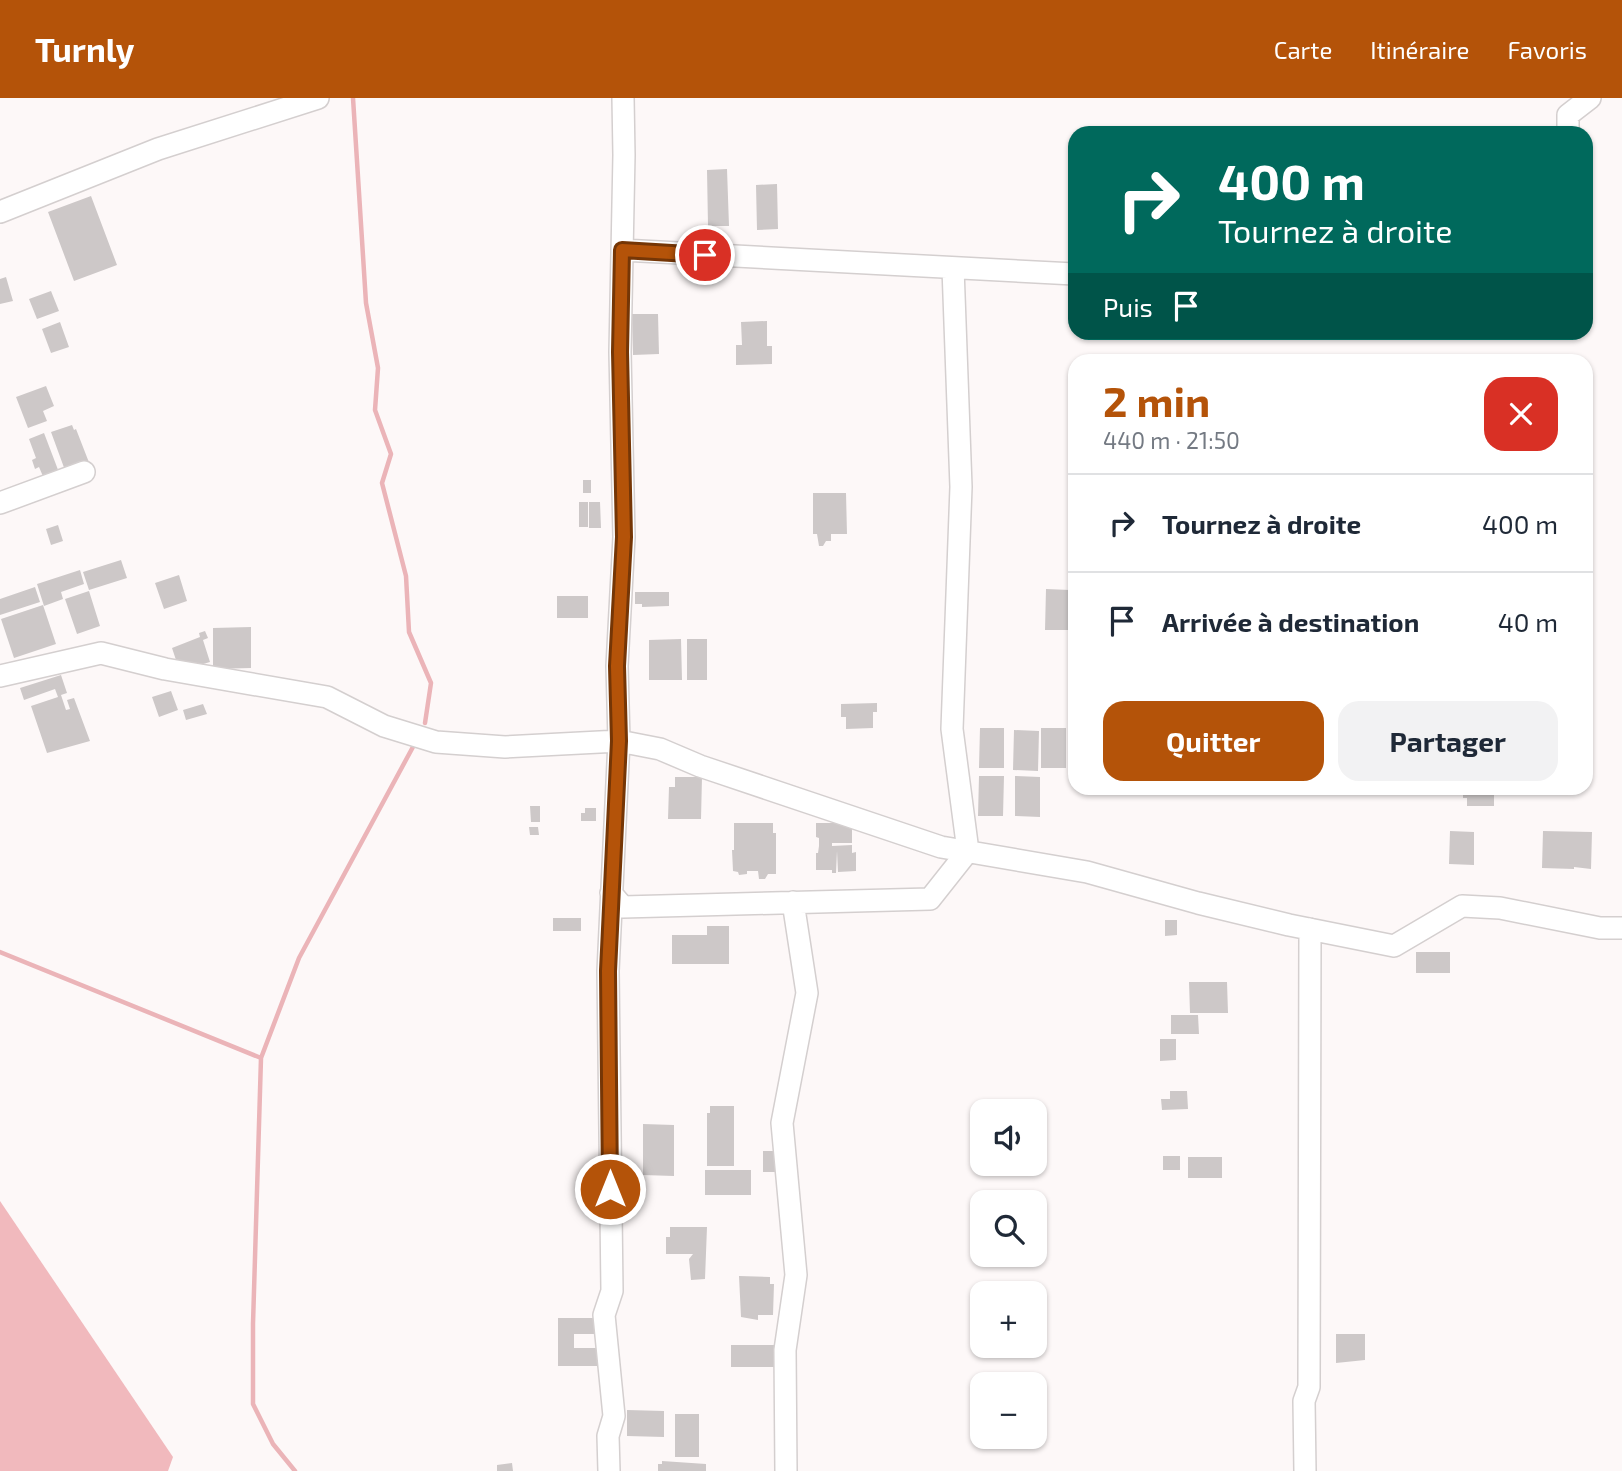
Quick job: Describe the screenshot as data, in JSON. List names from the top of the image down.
{
  "page": {
    "header": "Turnly",
    "nav": ["Carte", "Itinéraire", "Favoris"],
    "turn": ["400 m", "Tournez à droite"],
    "then": "Puis",
    "heading": ["2 min", "440 m · 21:50"],
    "list": [
      {
        "name": "Tournez à droite",
        "value": "400 m"
      },
      {
        "name": "Arrivée à destination",
        "value": "40 m"
      }
    ],
    "buttons": ["Quitter", "Partager"],
    "map_buttons": ["+", "−"]
  }
}
